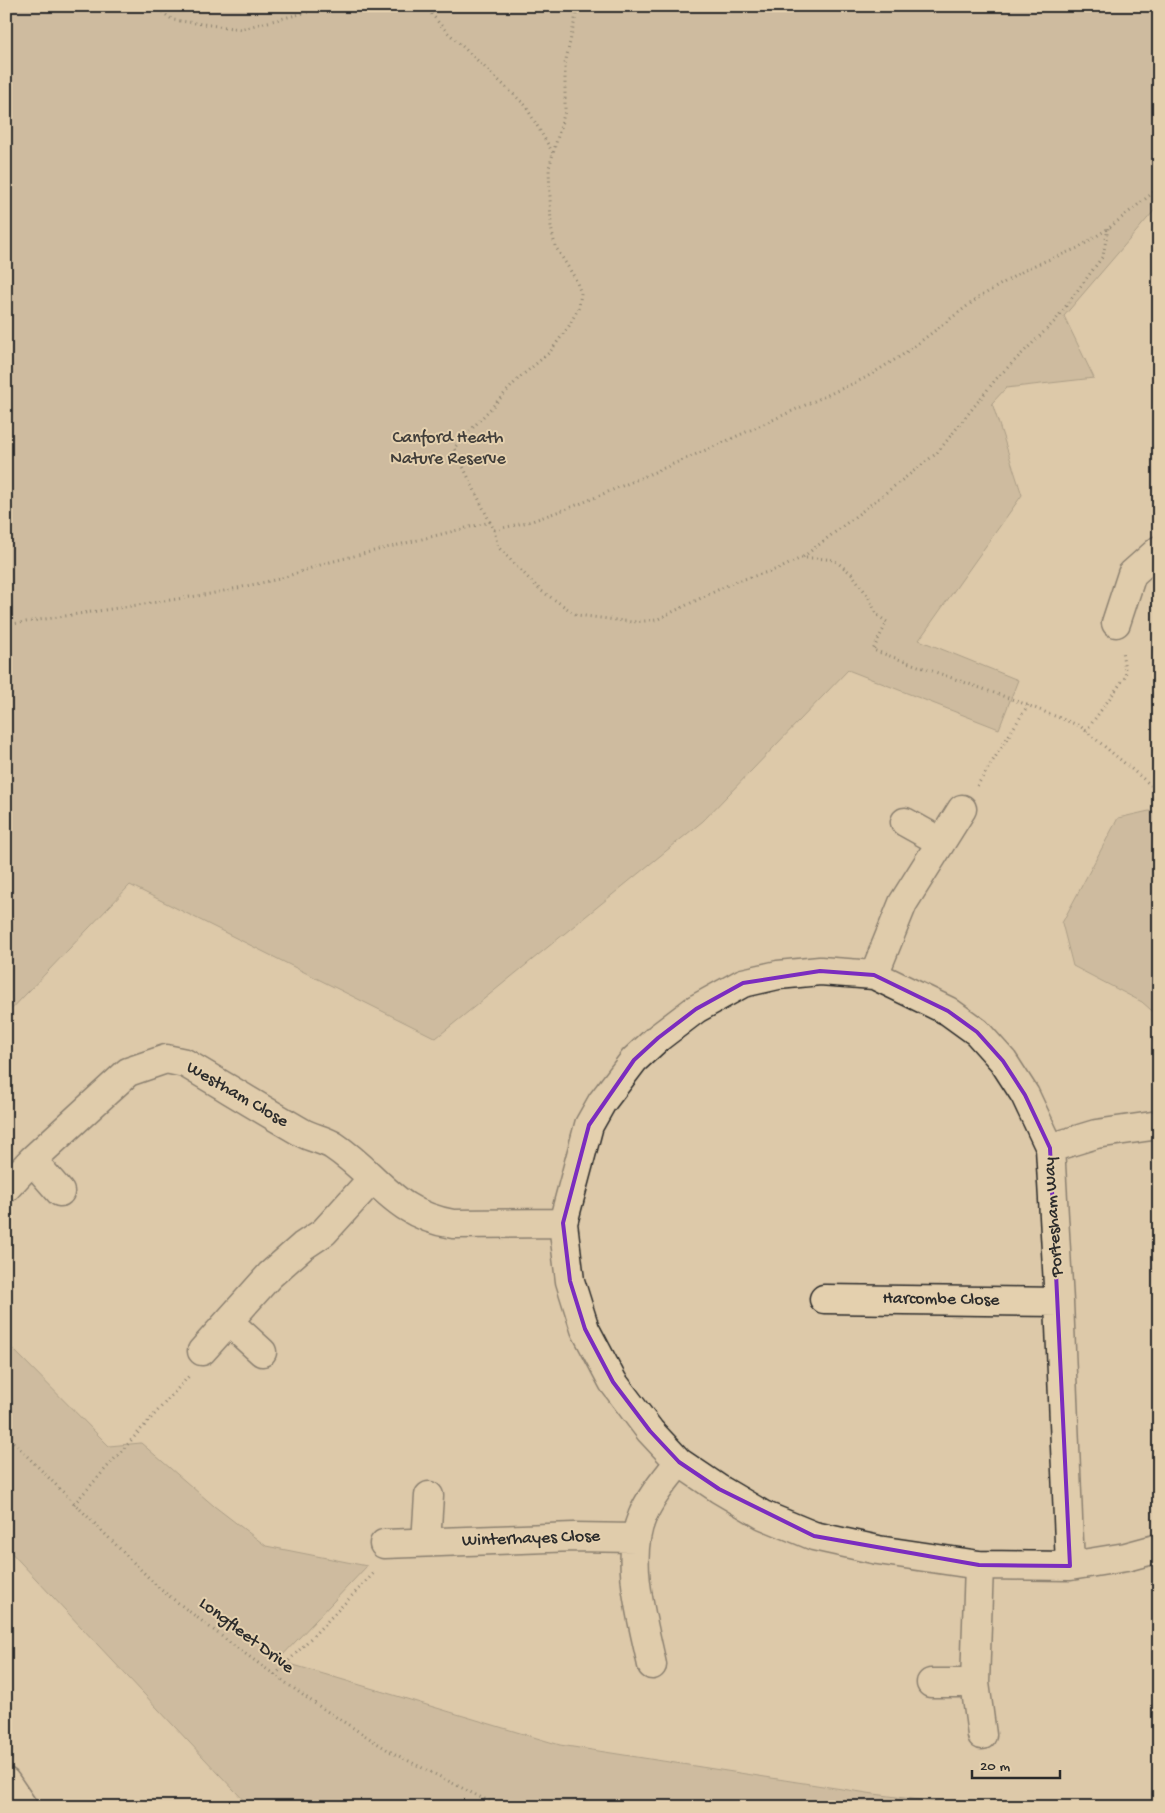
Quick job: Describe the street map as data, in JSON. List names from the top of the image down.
{
  "streets": {
    "street": [
      "Westham Close",
      "Portesham Way",
      "Harcombe Close",
      "Winterhayes Close"
    ],
    "path": ["Longfleet Drive"]
  },
  "crossings": [
    ["Westham Close", "Portesham Way"],
    ["Portesham Way", "Harcombe Close"]
  ],
  "parks": ["Canford Heath Nature Reserve"],
  "scale_bar": "20 m"
}
